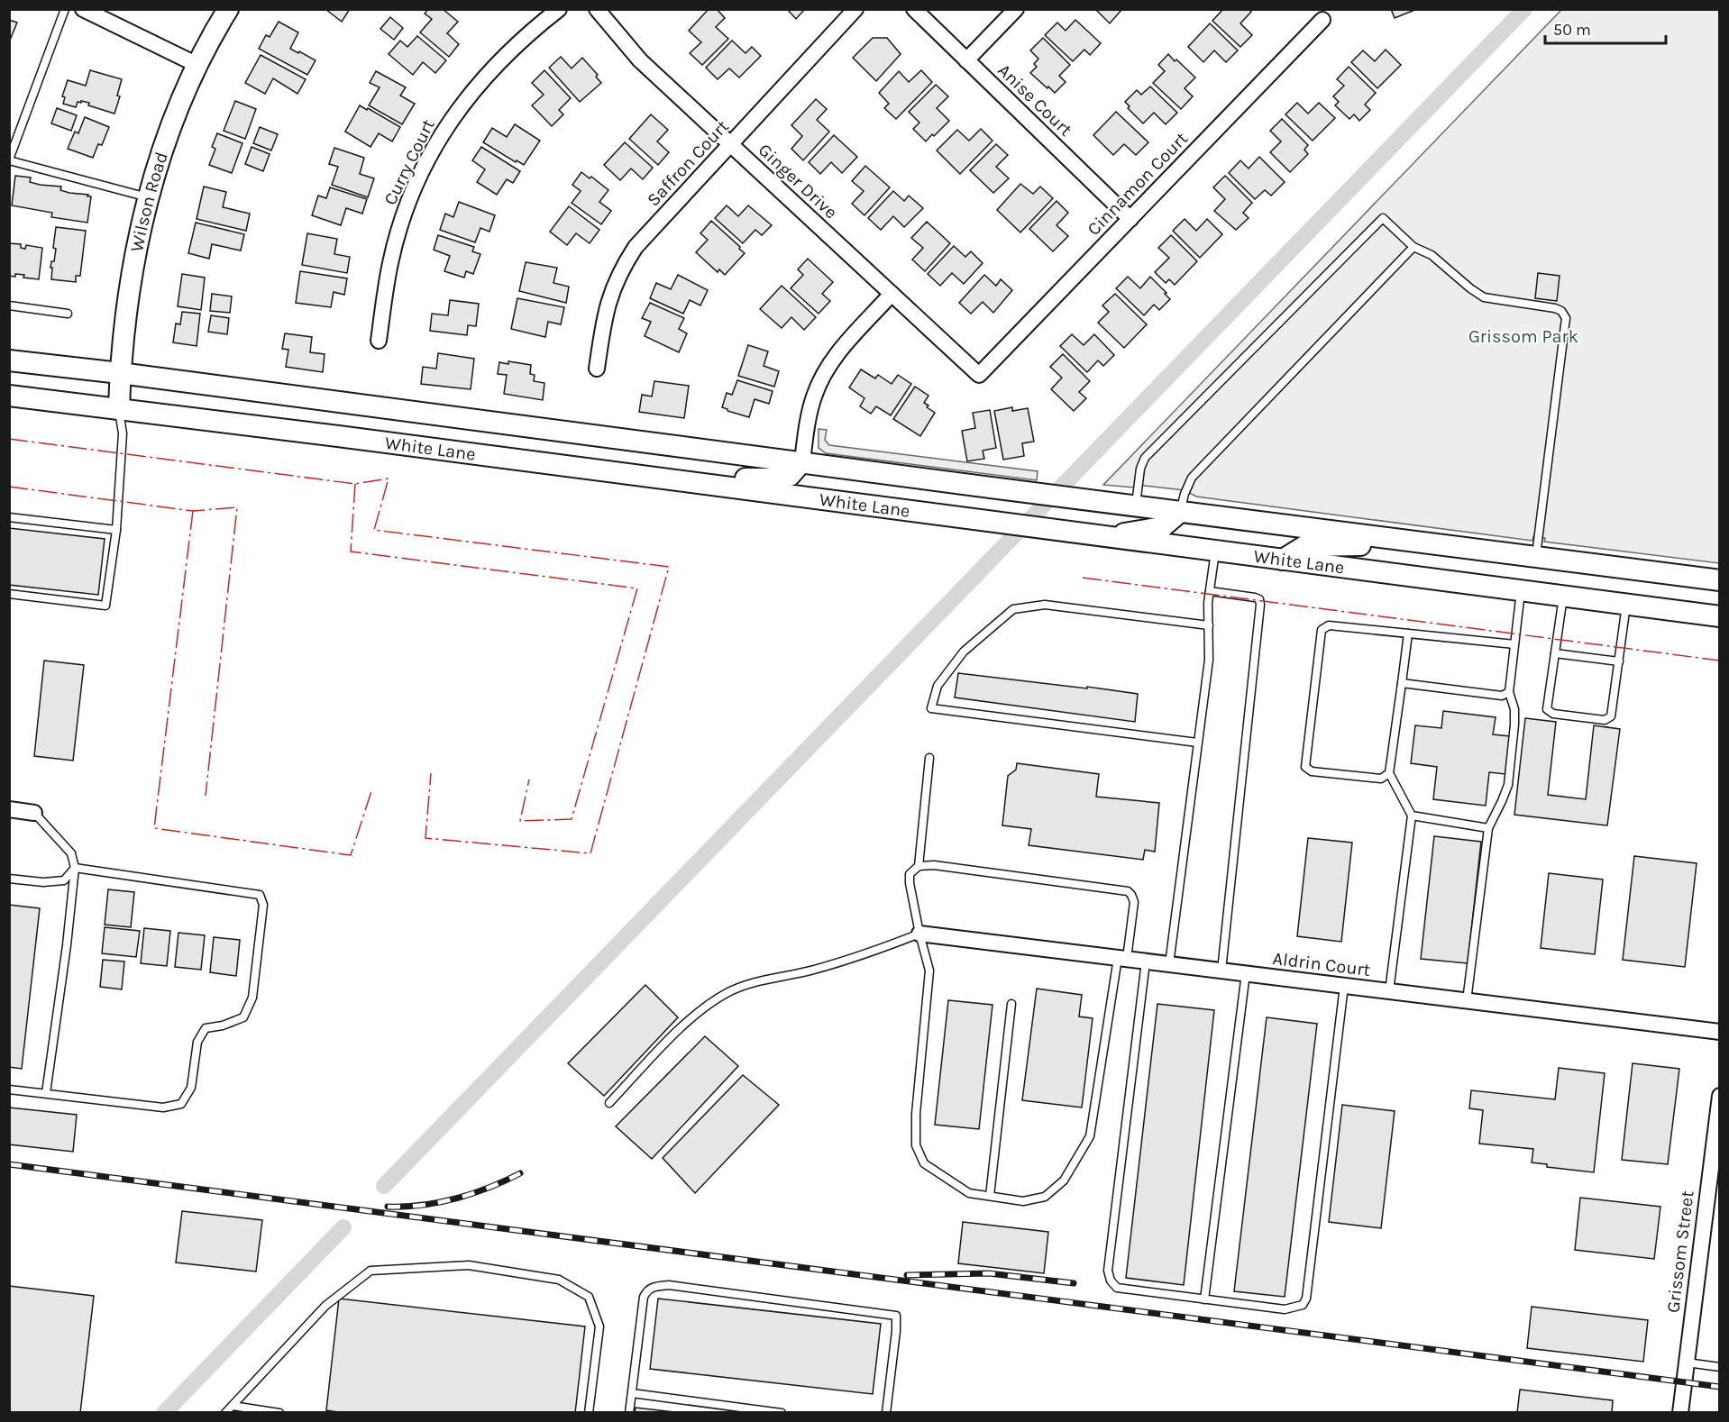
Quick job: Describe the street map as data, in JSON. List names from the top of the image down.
{
  "streets": {
    "main road": ["Wilson Road", "White Lane"],
    "street": [
      "Anise Court",
      "Curry Court",
      "Saffron Court",
      "Ginger Drive",
      "Cinnamon Court",
      "Aldrin Court",
      "Grissom Street"
    ]
  },
  "crossings": [
    ["Anise Court", "Cinnamon Court"],
    ["Saffron Court", "Ginger Drive"],
    ["Ginger Drive", "Cinnamon Court"],
    ["Wilson Road", "White Lane"]
  ],
  "parks": ["Grissom Park"],
  "scale_bar": "50 m"
}
